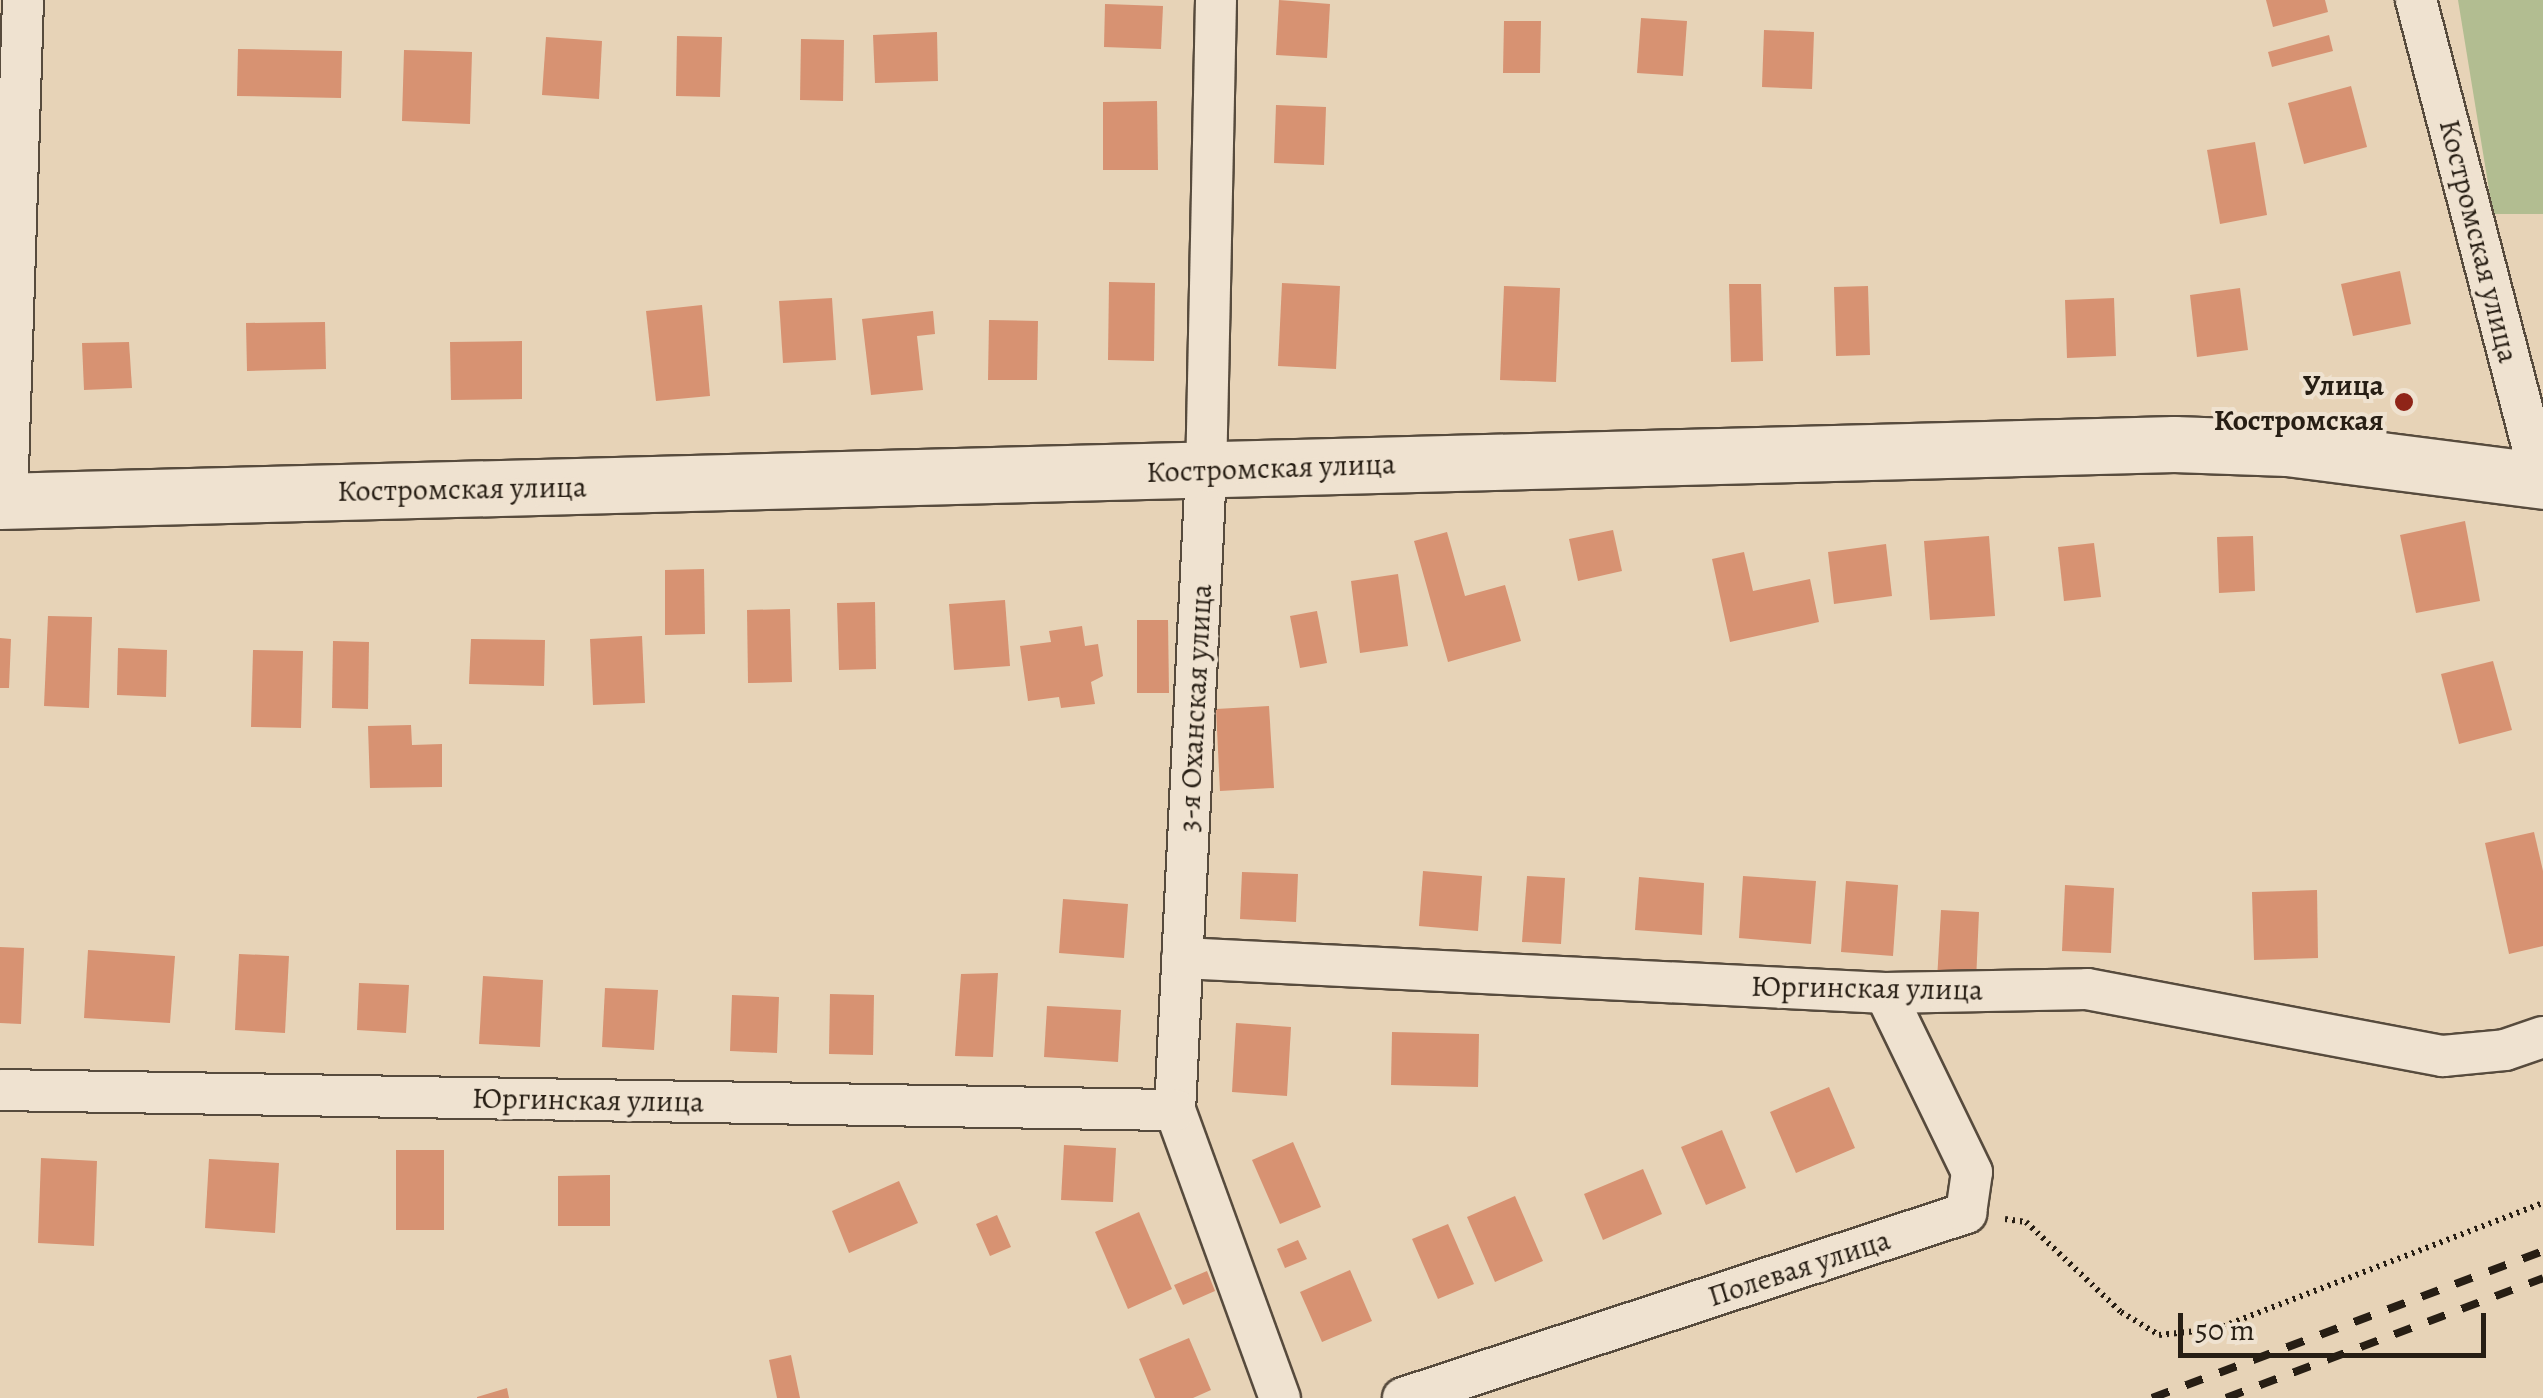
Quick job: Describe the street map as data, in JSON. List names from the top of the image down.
{
  "streets": {
    "street": [
      "Костромская улица",
      "3-я Оханская улица",
      "Юргинская улица",
      "Полевая улица"
    ]
  },
  "crossings": [
    ["Костромская улица", "3-я Оханская улица"],
    ["3-я Оханская улица", "Юргинская улица"]
  ],
  "places": ["Улица Костромская"],
  "scale_bar": "50 m"
}
